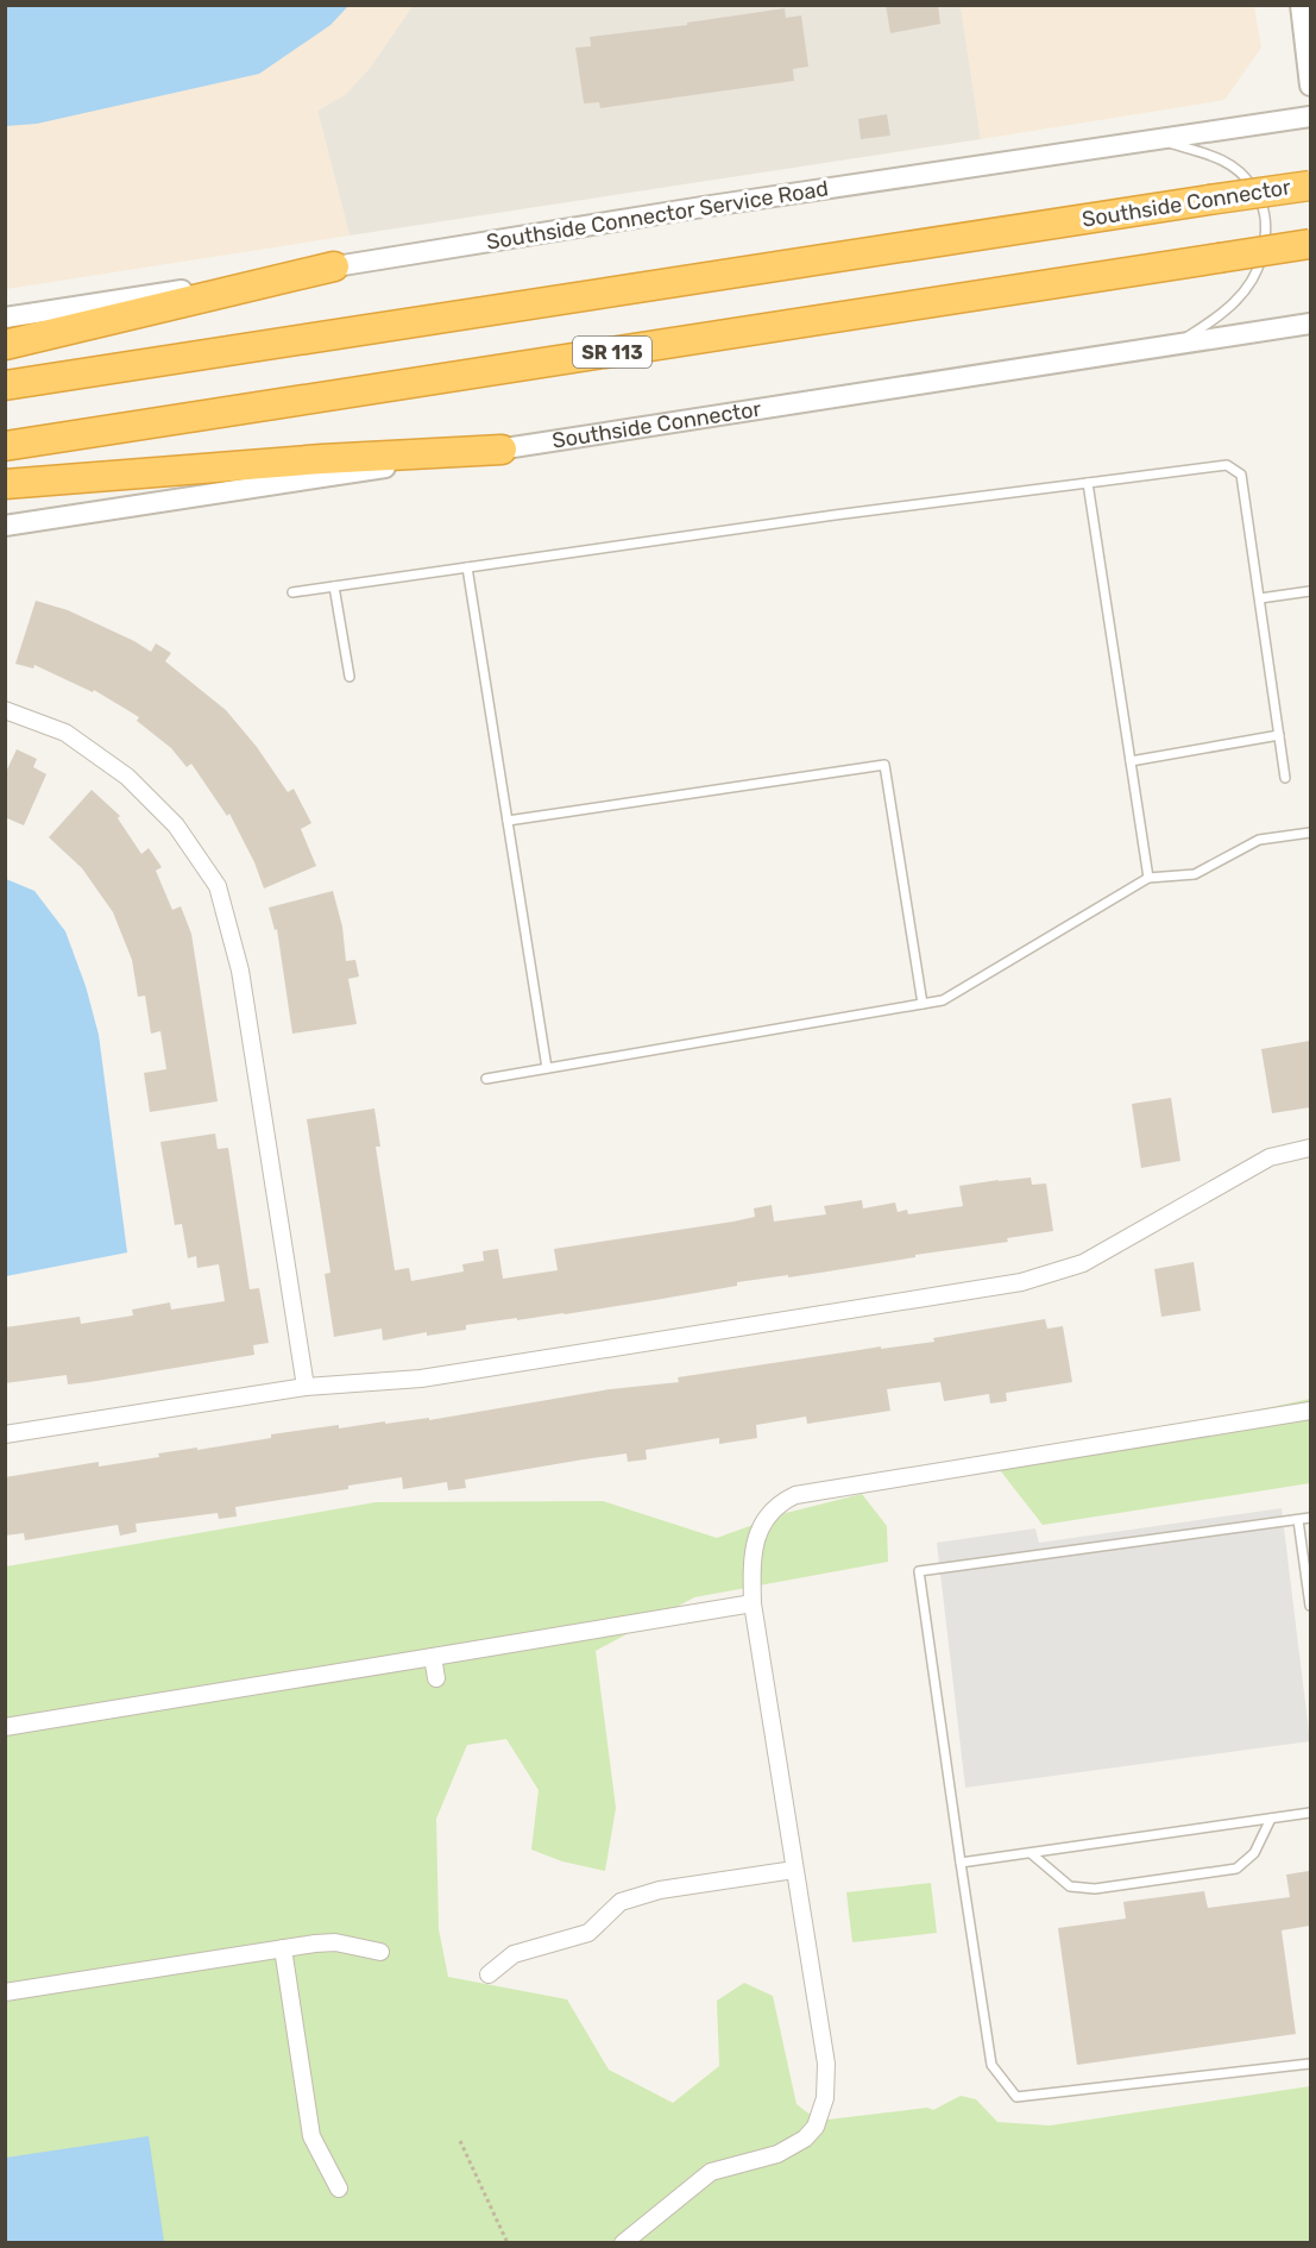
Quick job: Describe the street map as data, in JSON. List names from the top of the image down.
{
  "streets": {
    "highway": ["Southside Connector", "SR 113"],
    "street": ["Southside Connector Service Road"]
  }
}
